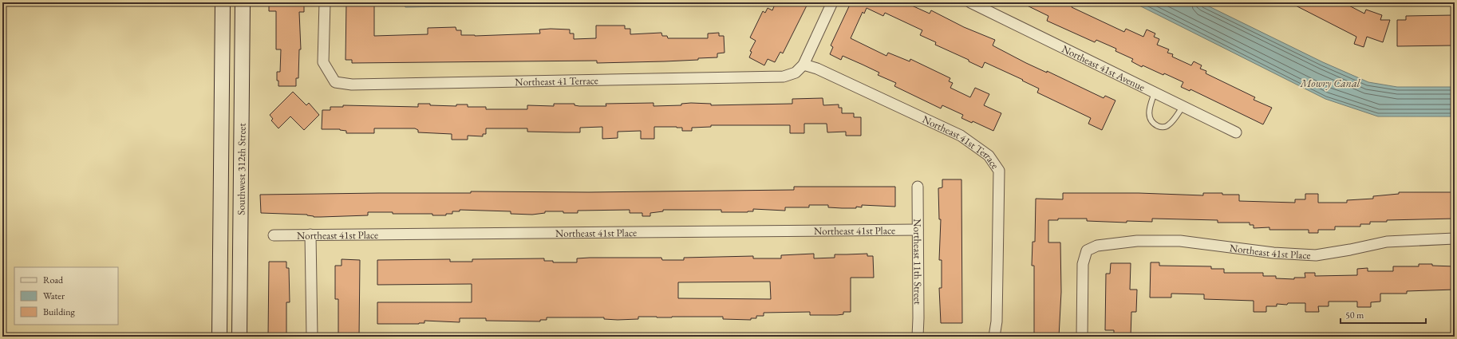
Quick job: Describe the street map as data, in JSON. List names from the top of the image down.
{
  "streets": {
    "main road": ["Southwest 312th Street"],
    "street": [
      "Northeast 41st Avenue",
      "Northeast 41 Terrace",
      "Northeast 41st Terrace",
      "Northeast 41st Place",
      "Northeast 11th Street"
    ]
  },
  "crossings": [
    ["Northeast 41 Terrace", "Northeast 41st Terrace"],
    ["Northeast 41st Place", "Northeast 11th Street"]
  ],
  "water": ["Mowry Canal"],
  "legend": ["Road", "Water", "Building"],
  "scale_bar": "50 m"
}
